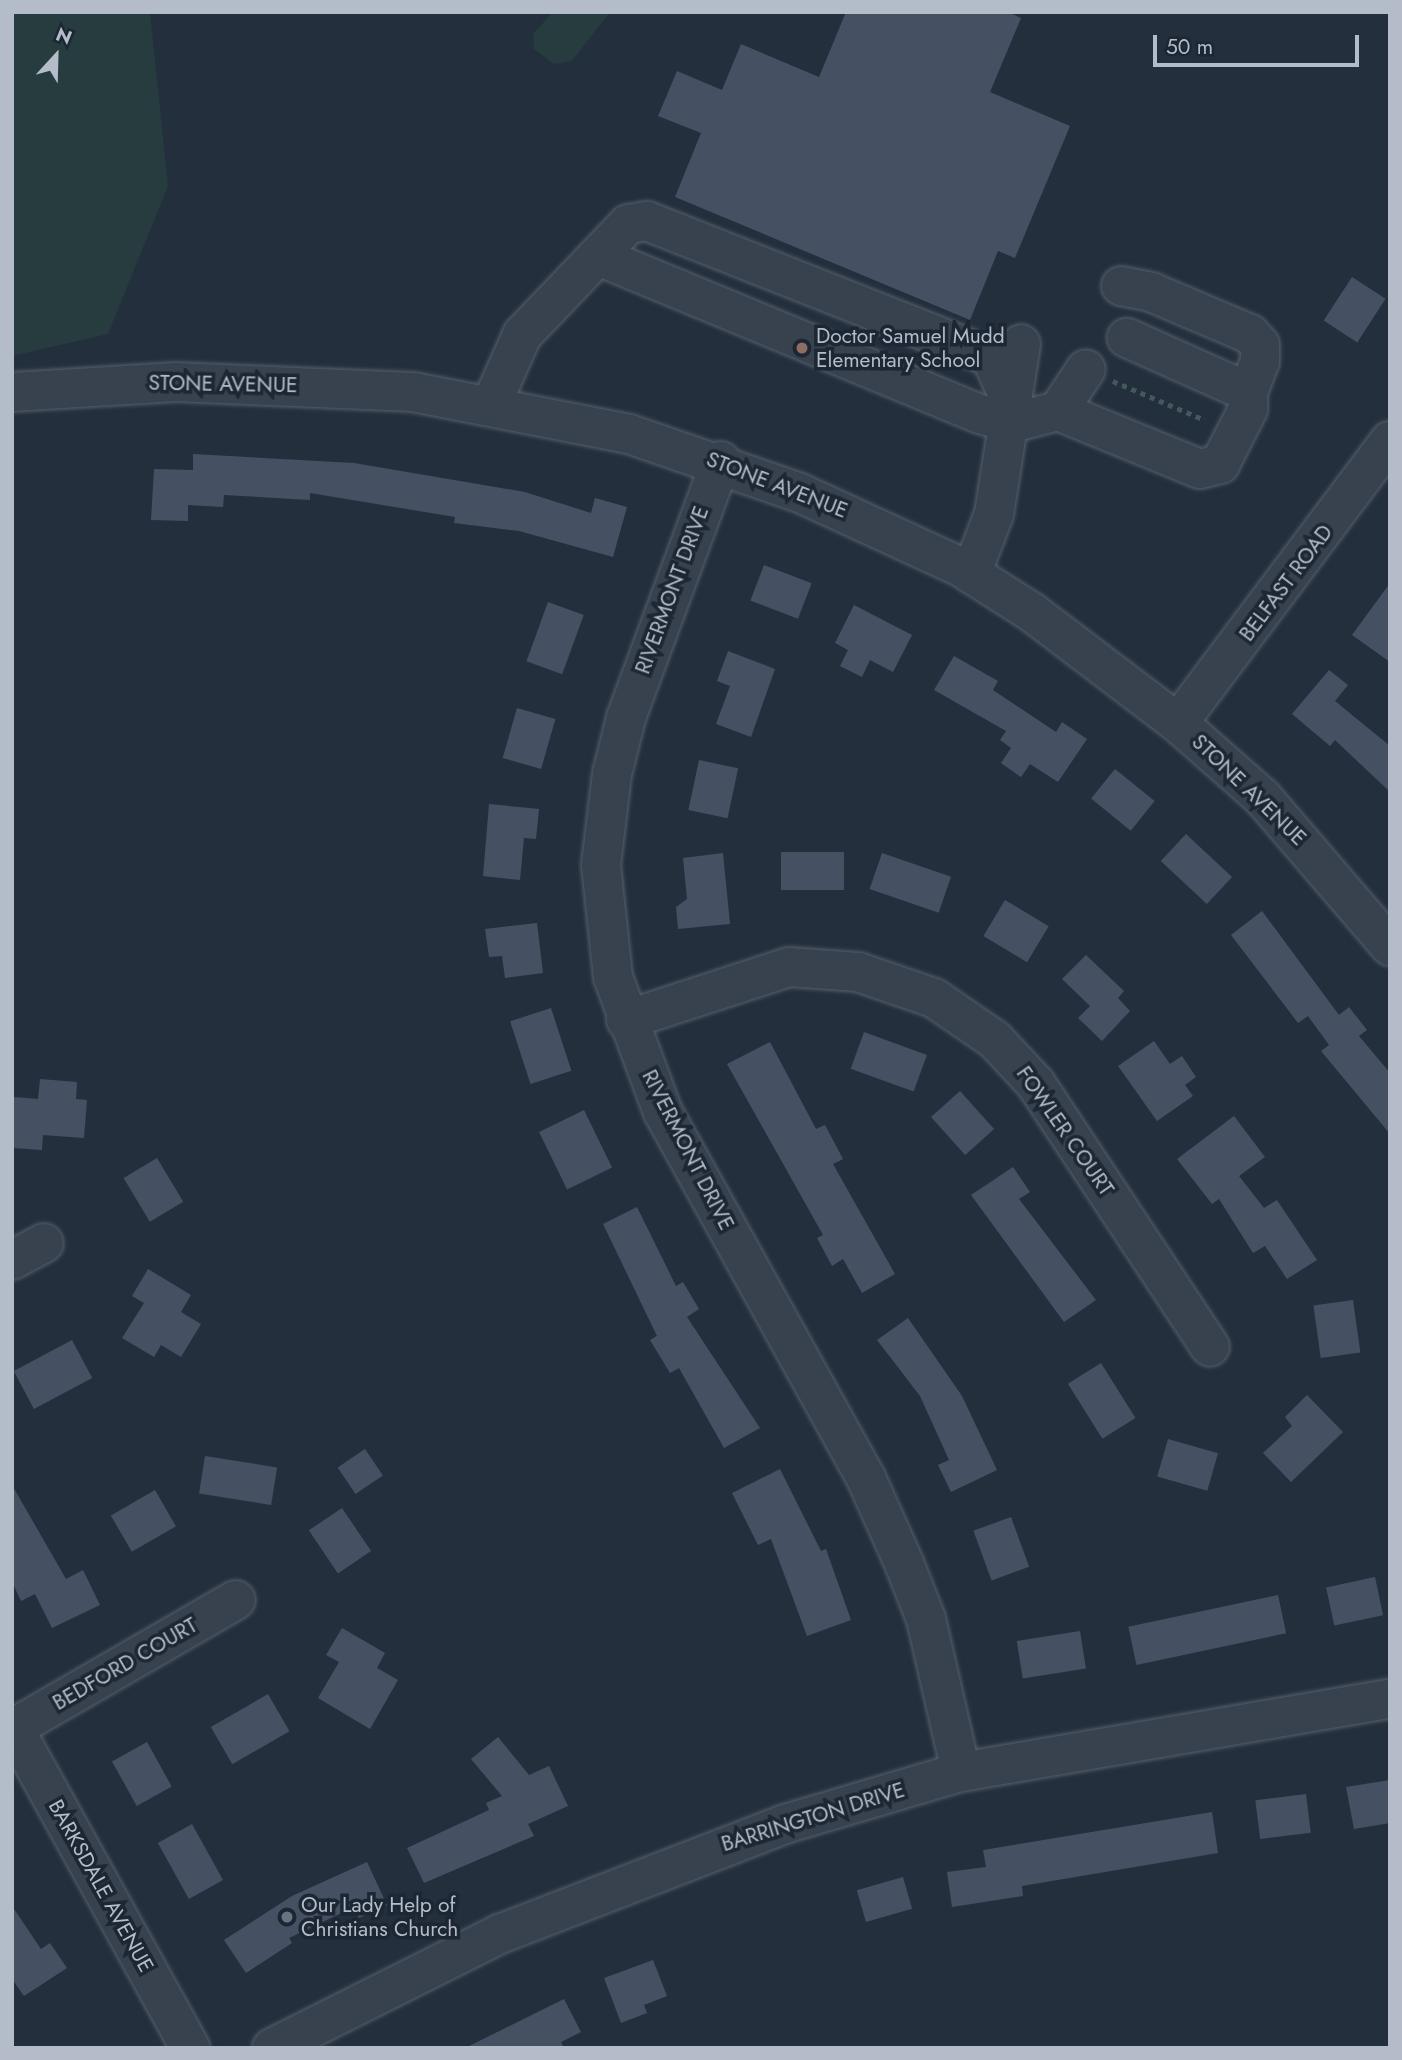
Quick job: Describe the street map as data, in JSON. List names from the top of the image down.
{
  "streets": {
    "street": [
      "STONE AVENUE",
      "BELFAST ROAD",
      "RIVERMONT DRIVE",
      "FOWLER COURT",
      "BEDFORD COURT",
      "BARRINGTON DRIVE",
      "BARKSDALE AVENUE"
    ]
  },
  "crossings": [
    ["STONE AVENUE", "BELFAST ROAD"],
    ["STONE AVENUE", "RIVERMONT DRIVE"],
    ["RIVERMONT DRIVE", "FOWLER COURT"],
    ["RIVERMONT DRIVE", "BARRINGTON DRIVE"],
    ["BEDFORD COURT", "BARKSDALE AVENUE"]
  ],
  "places": ["Doctor Samuel Mudd Elementary School", "Our Lady Help of Christians Church"],
  "scale_bar": "50 m",
  "north": "top"
}
